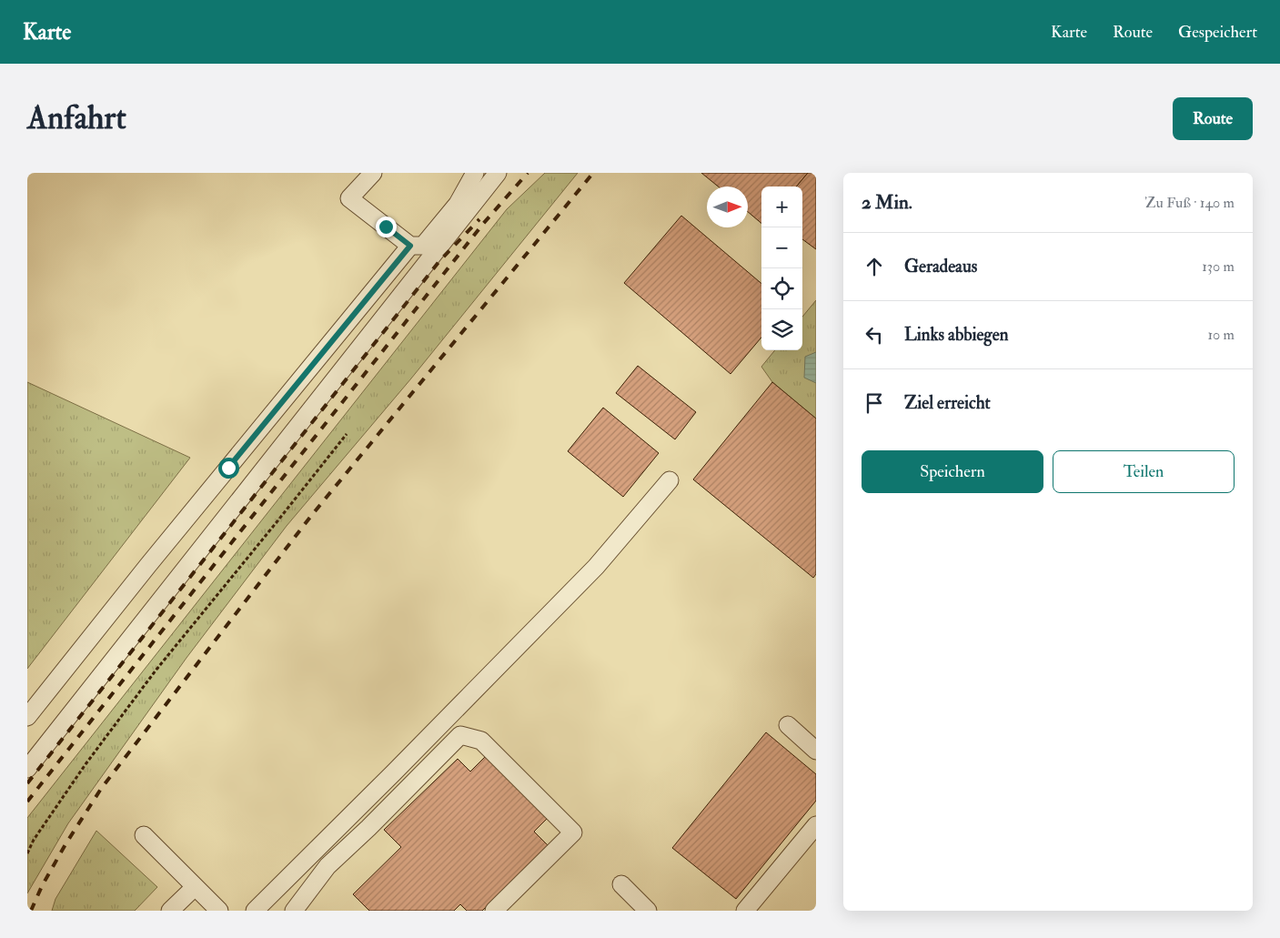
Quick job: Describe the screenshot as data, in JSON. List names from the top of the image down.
{
  "north": "right",
  "page": {
    "header": "Karte",
    "nav": ["Karte", "Route", "Gespeichert"],
    "buttons": [
      "Route",
      ["Speichern", "Teilen"]
    ],
    "title": "Anfahrt",
    "heading": ["2 Min.", "Zu Fuß · 140 m"],
    "map_buttons": ["+", "−"],
    "list": [
      ["Geradeaus", "130 m"],
      ["Links abbiegen", "10 m"],
      "Ziel erreicht"
    ]
  }
}
